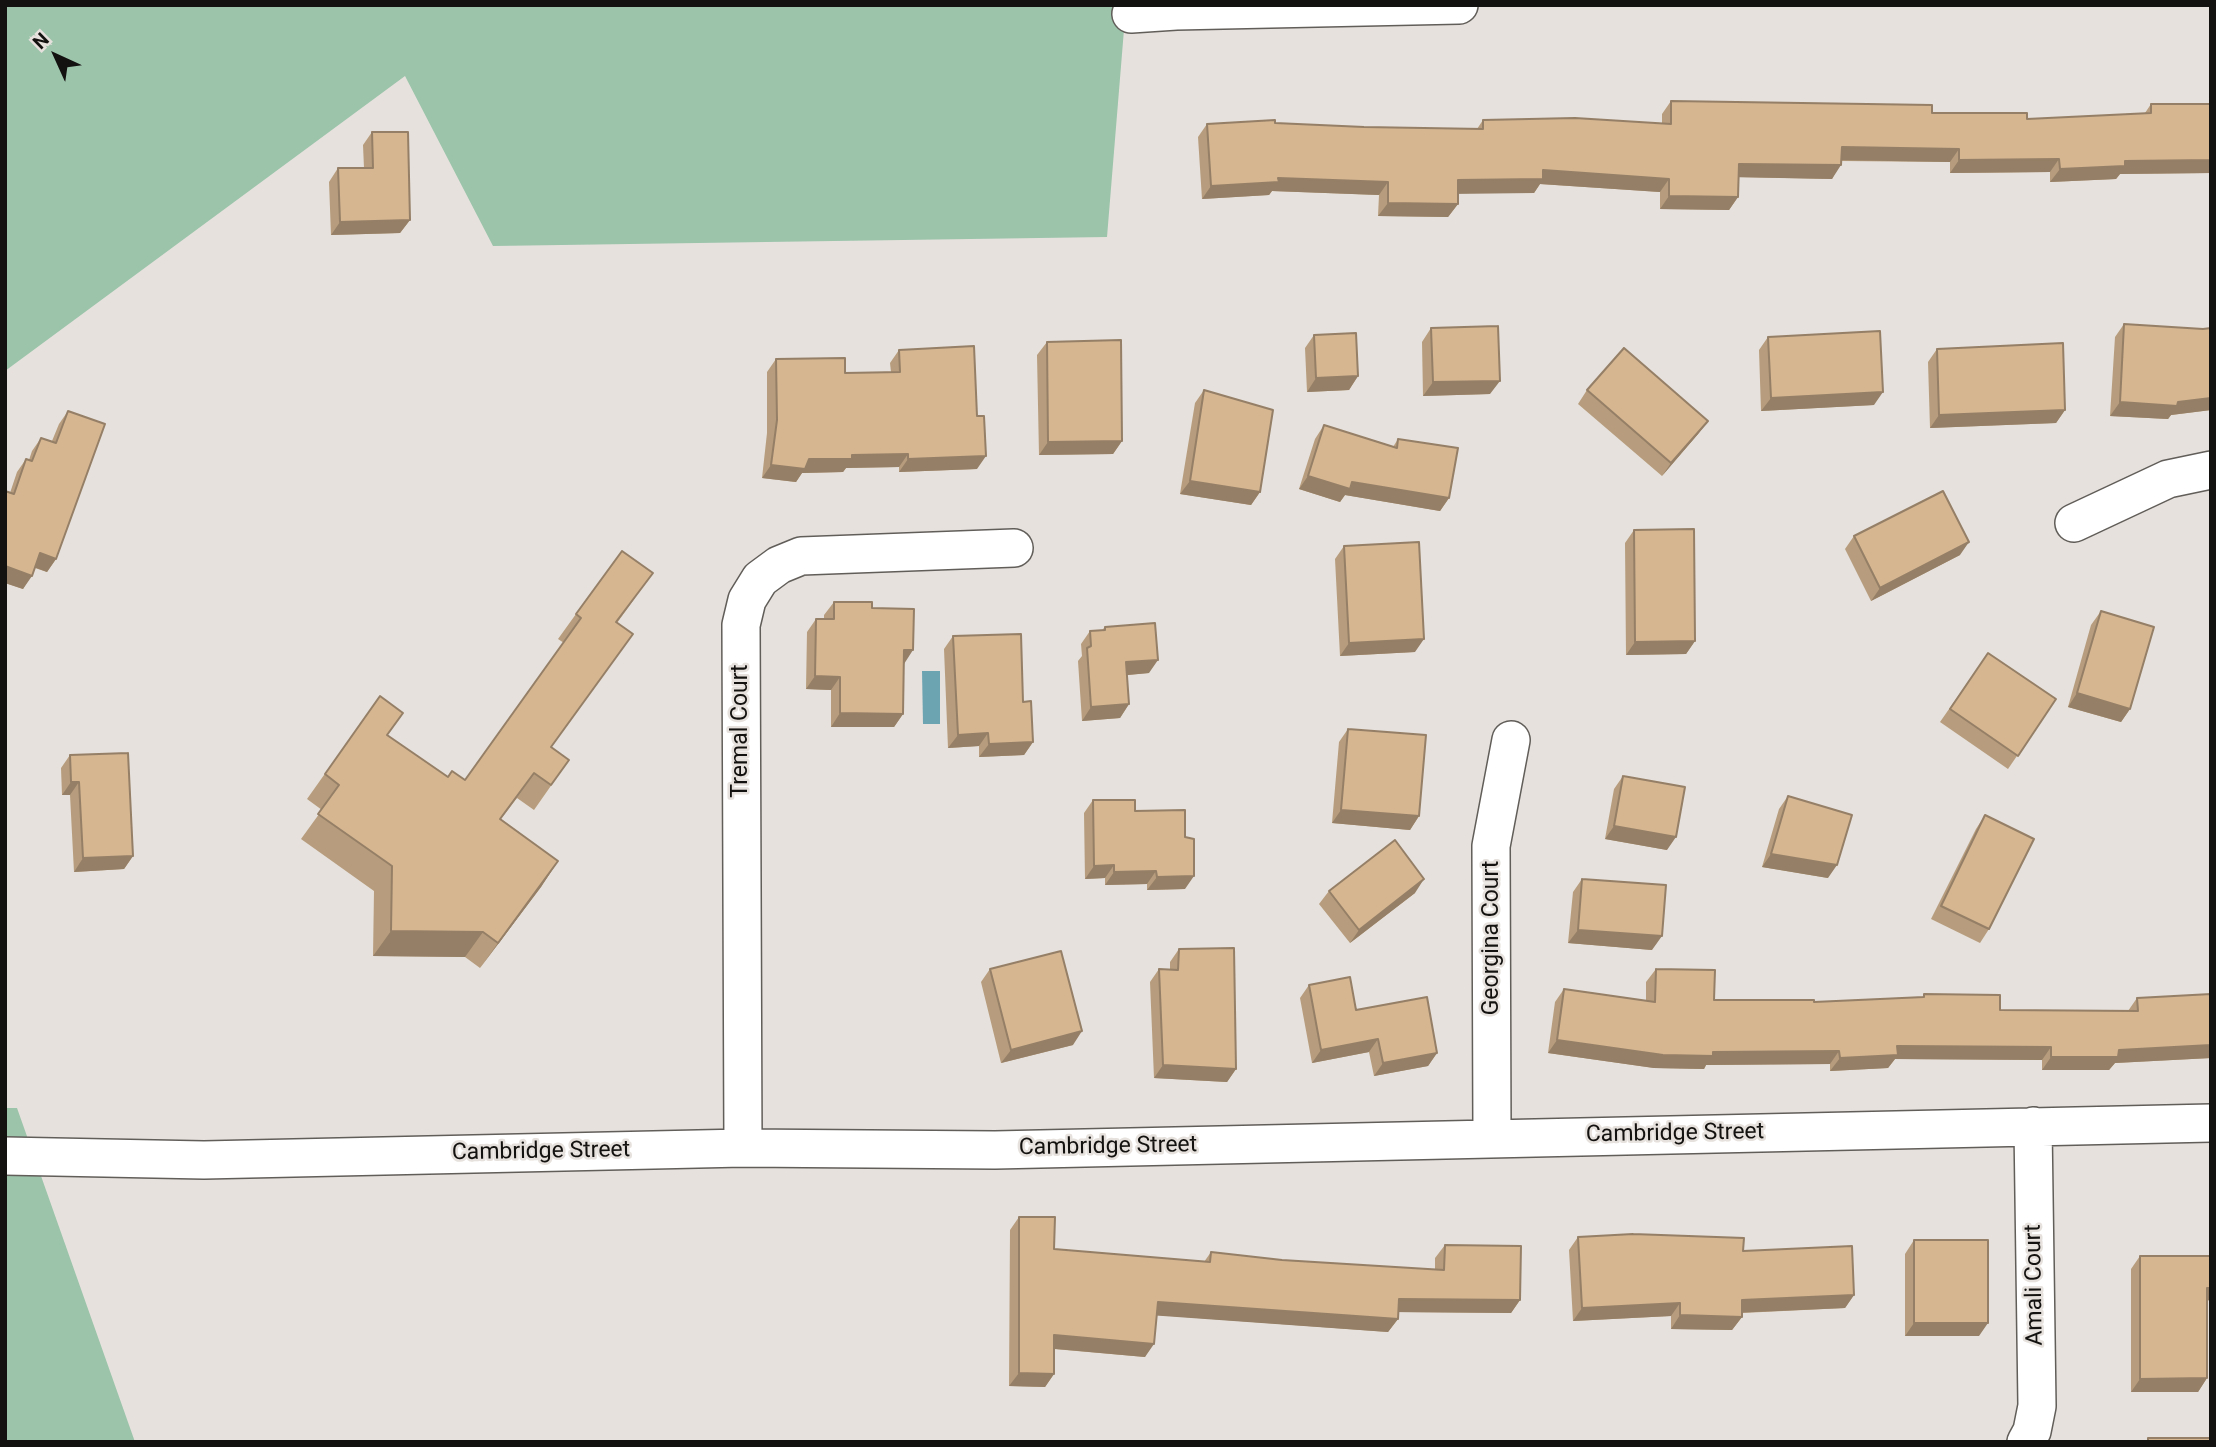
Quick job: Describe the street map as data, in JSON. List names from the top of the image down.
{
  "streets": {
    "street": [
      "Tremal Court",
      "Georgina Court",
      "Cambridge Street",
      "Amali Court"
    ]
  },
  "crossings": [
    ["Tremal Court", "Cambridge Street"],
    ["Georgina Court", "Cambridge Street"],
    ["Cambridge Street", "Amali Court"]
  ],
  "north": "top left"
}
